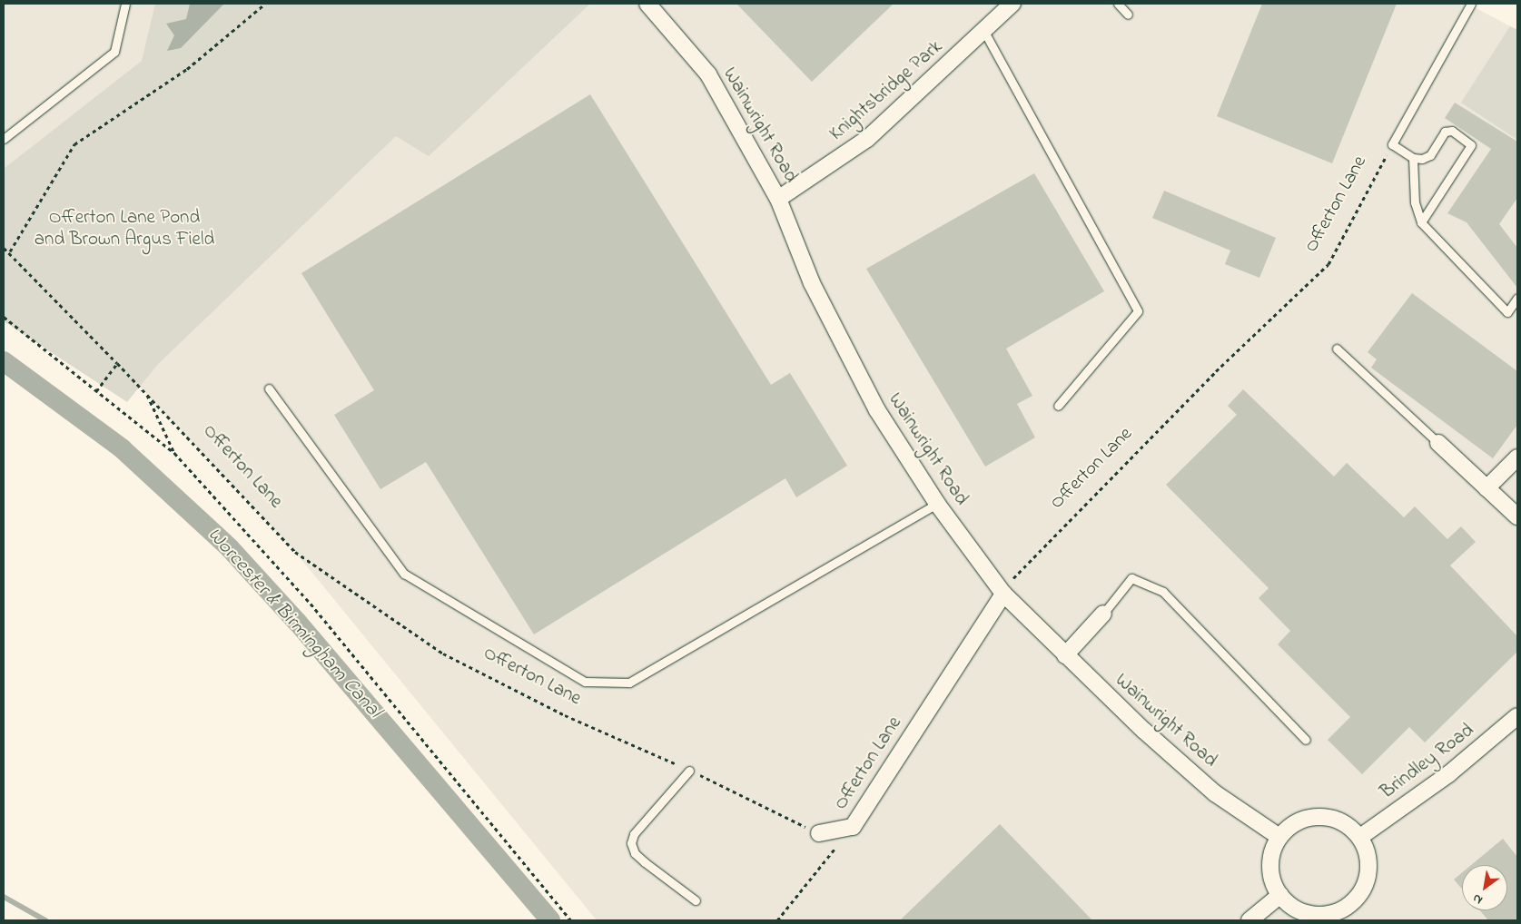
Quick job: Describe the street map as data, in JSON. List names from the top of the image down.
{
  "streets": {
    "street": [
      "Knightsbridge Park",
      "Wainwright Road",
      "Offerton Lane",
      "Brindley Road"
    ]
  },
  "crossings": [
    ["Knightsbridge Park", "Wainwright Road"],
    ["Wainwright Road", "Offerton Lane"],
    ["Wainwright Road", "Brindley Road"]
  ],
  "water": ["Worcester & Birmingham Canal"],
  "parks": ["Offerton Lane Pond and Brown Argus Field"],
  "north": "bottom left"
}
